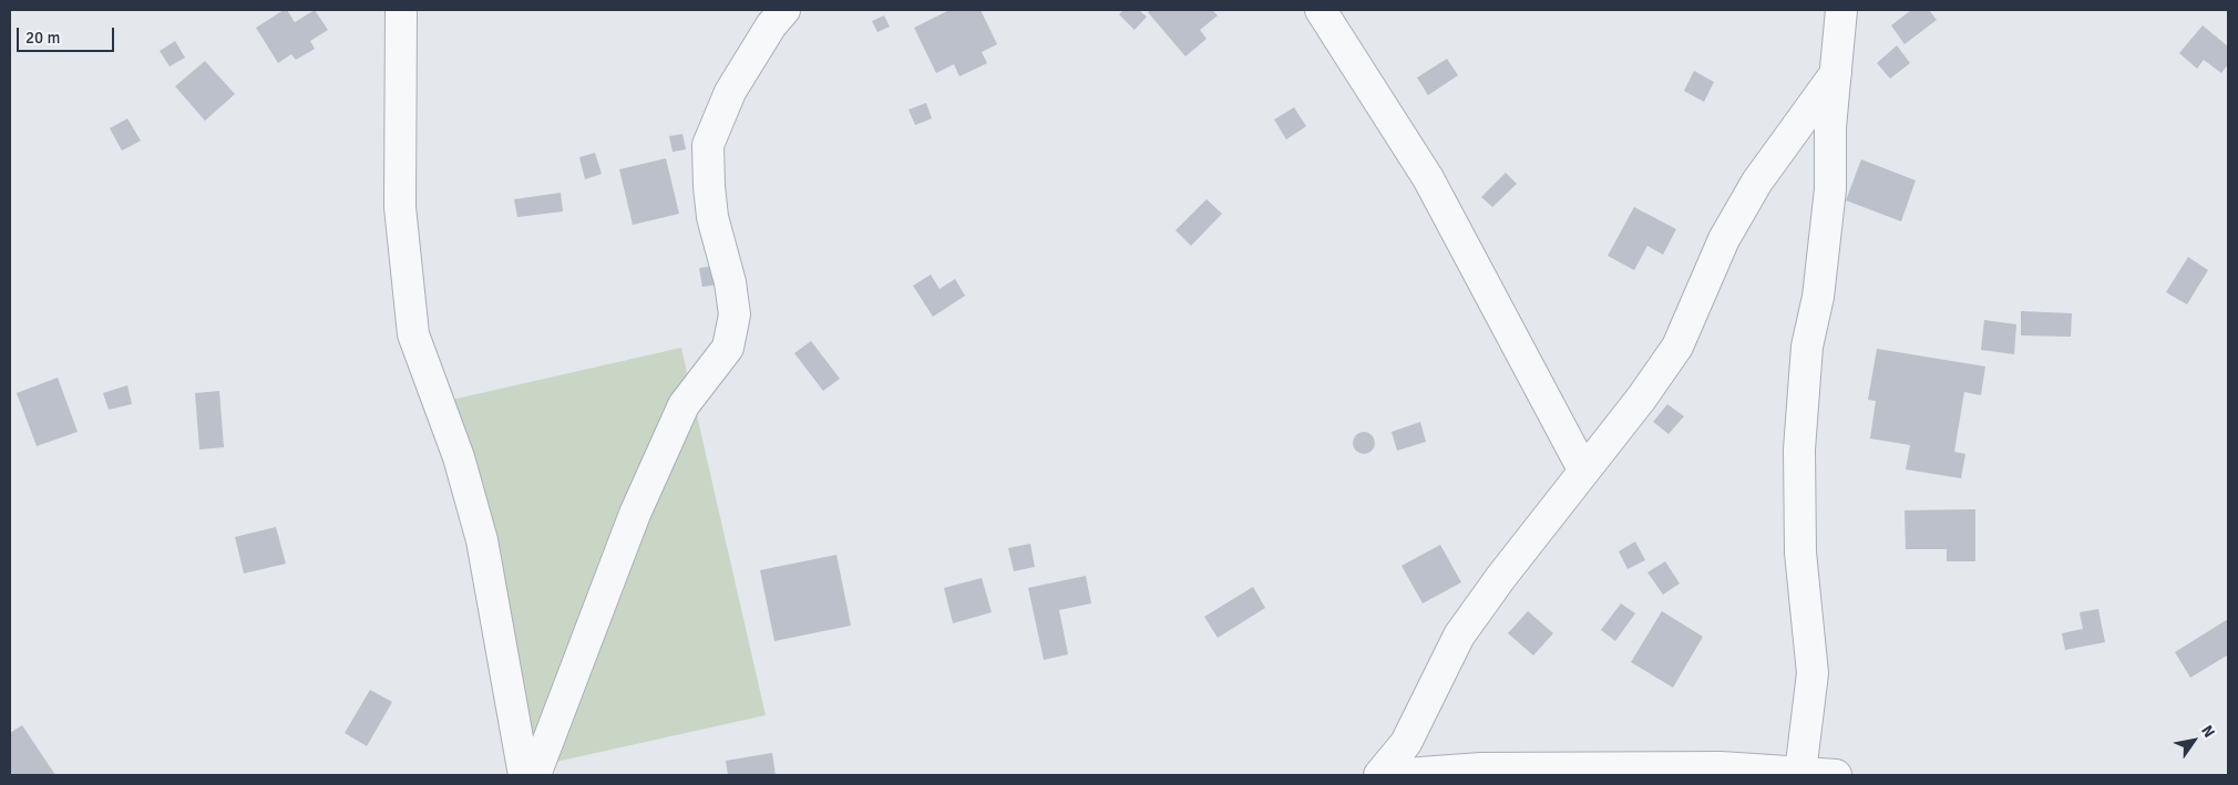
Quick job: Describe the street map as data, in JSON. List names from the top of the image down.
{
  "scale_bar": "20 m",
  "north": "top right"
}
